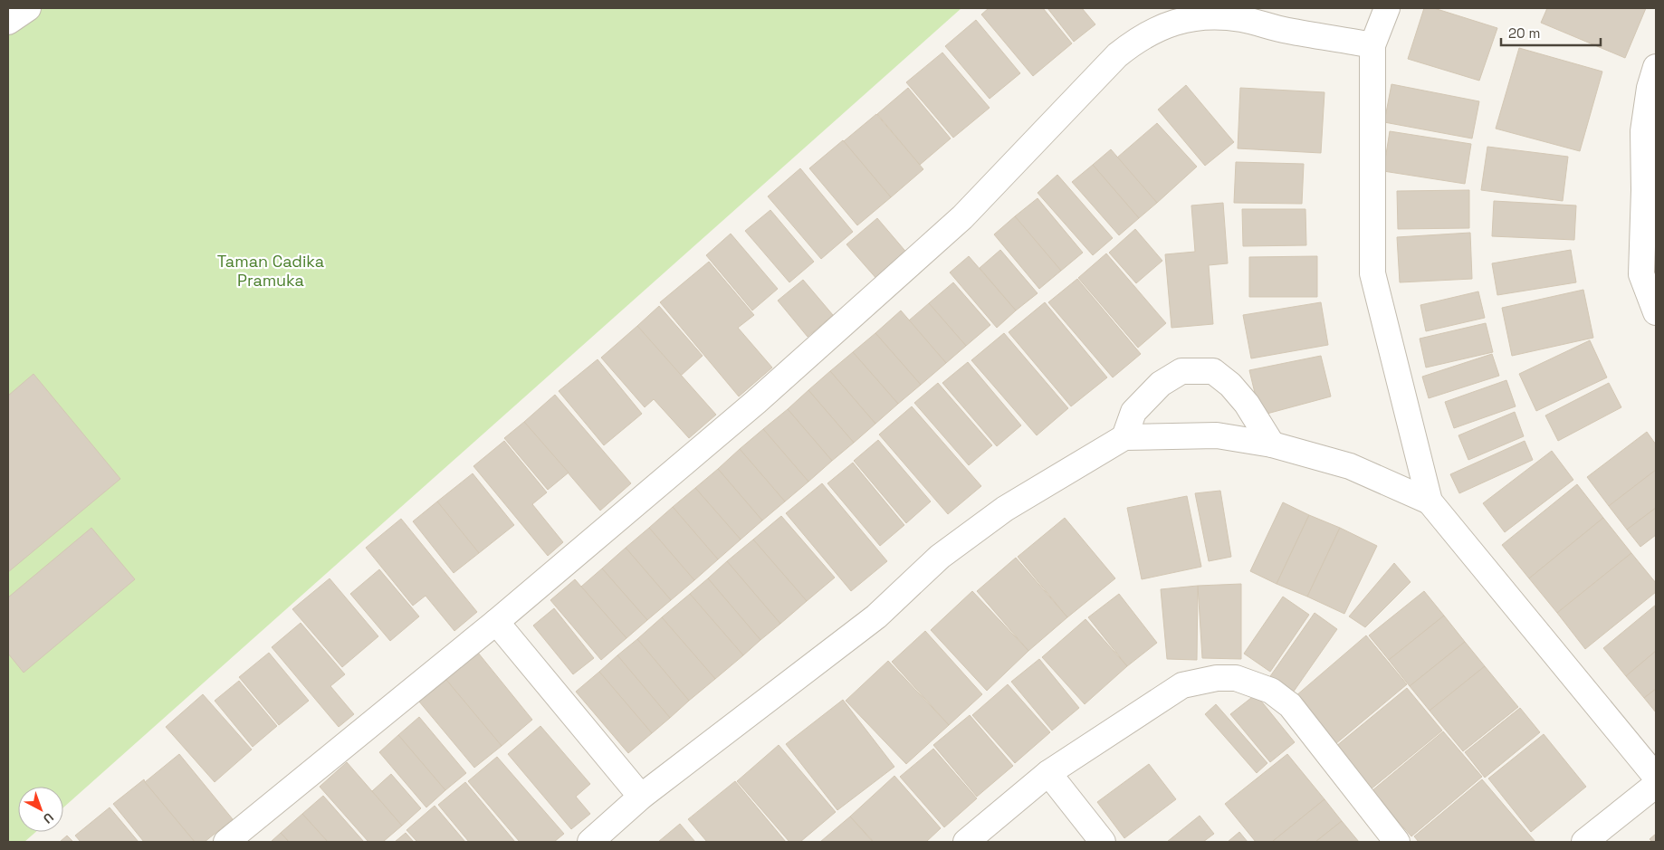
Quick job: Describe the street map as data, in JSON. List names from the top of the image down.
{
  "parks": ["Taman Cadika Pramuka"],
  "scale_bar": "20 m",
  "north": "bottom right"
}
